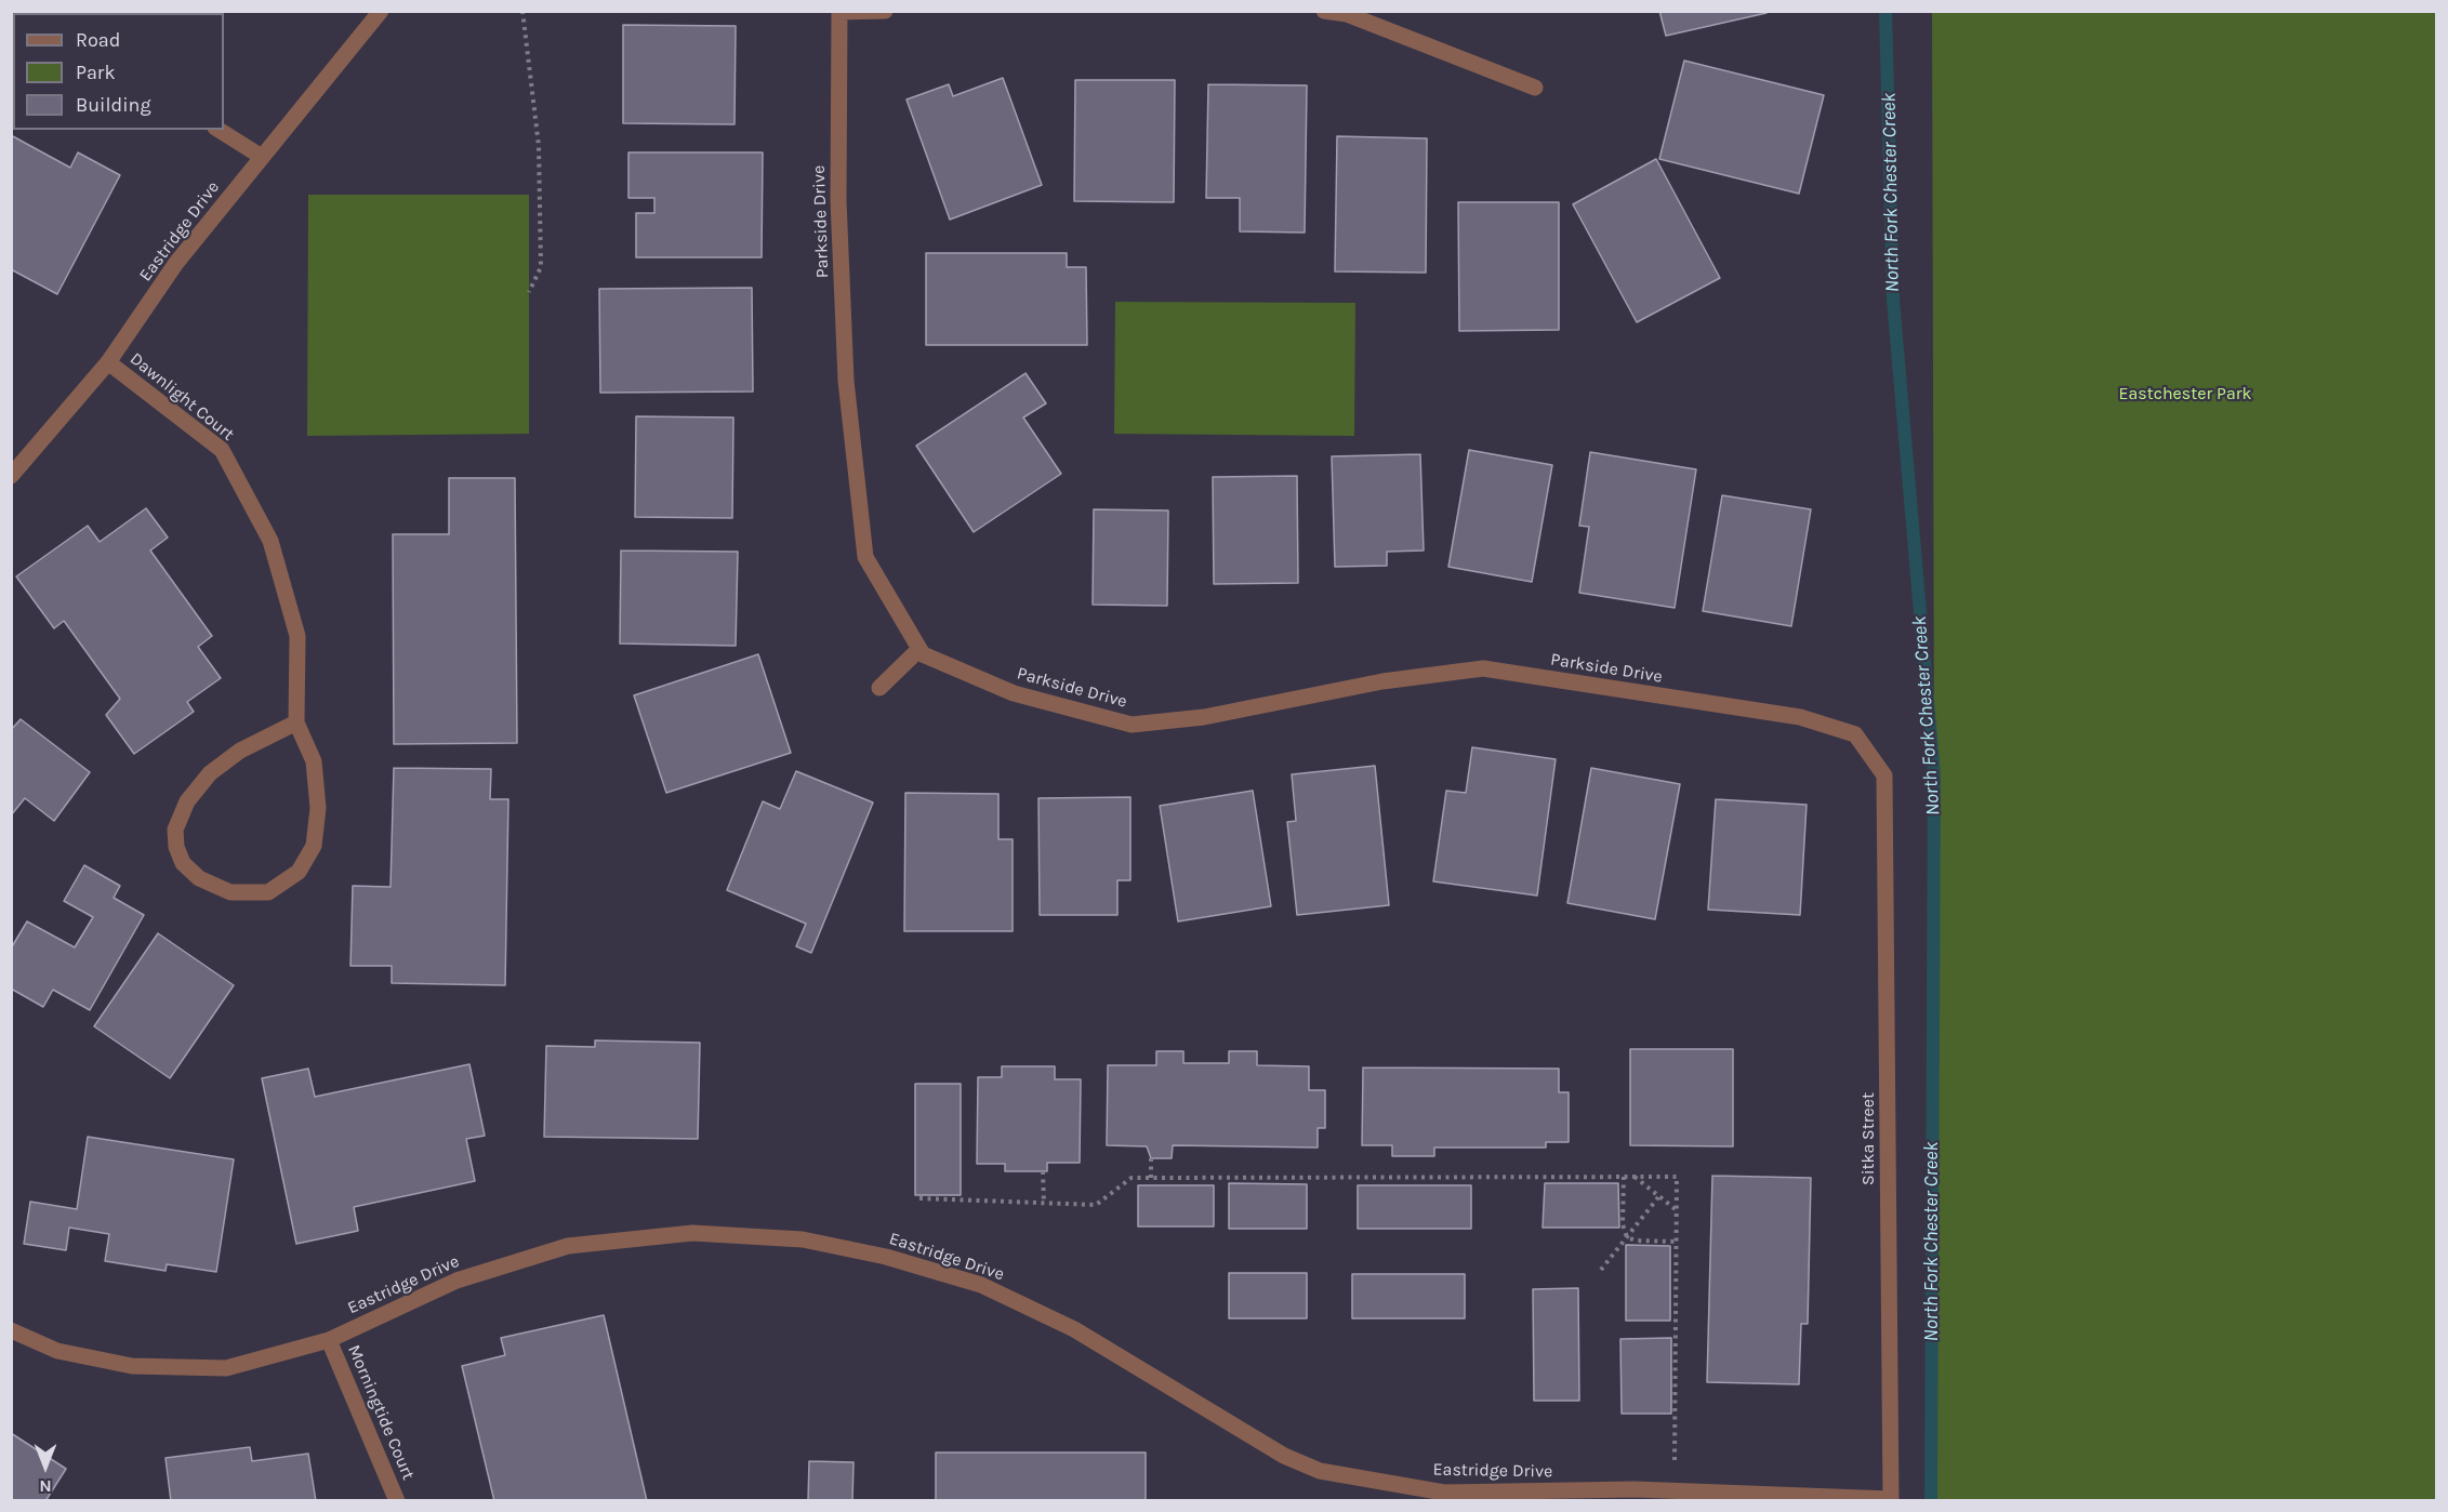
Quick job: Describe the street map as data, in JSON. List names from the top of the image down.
{
  "streets": {
    "street": [
      "Parkside Drive",
      "Eastridge Drive",
      "Dawnlight Court",
      "Sitka Street",
      "Morningtide Court"
    ]
  },
  "crossings": [
    ["Parkside Drive", "Sitka Street"],
    ["Eastridge Drive", "Dawnlight Court"],
    ["Eastridge Drive", "Sitka Street"],
    ["Eastridge Drive", "Morningtide Court"]
  ],
  "water": ["North Fork Chester Creek"],
  "parks": ["Eastchester Park"],
  "legend": ["Road", "Park", "Building"],
  "north": "bottom"
}
